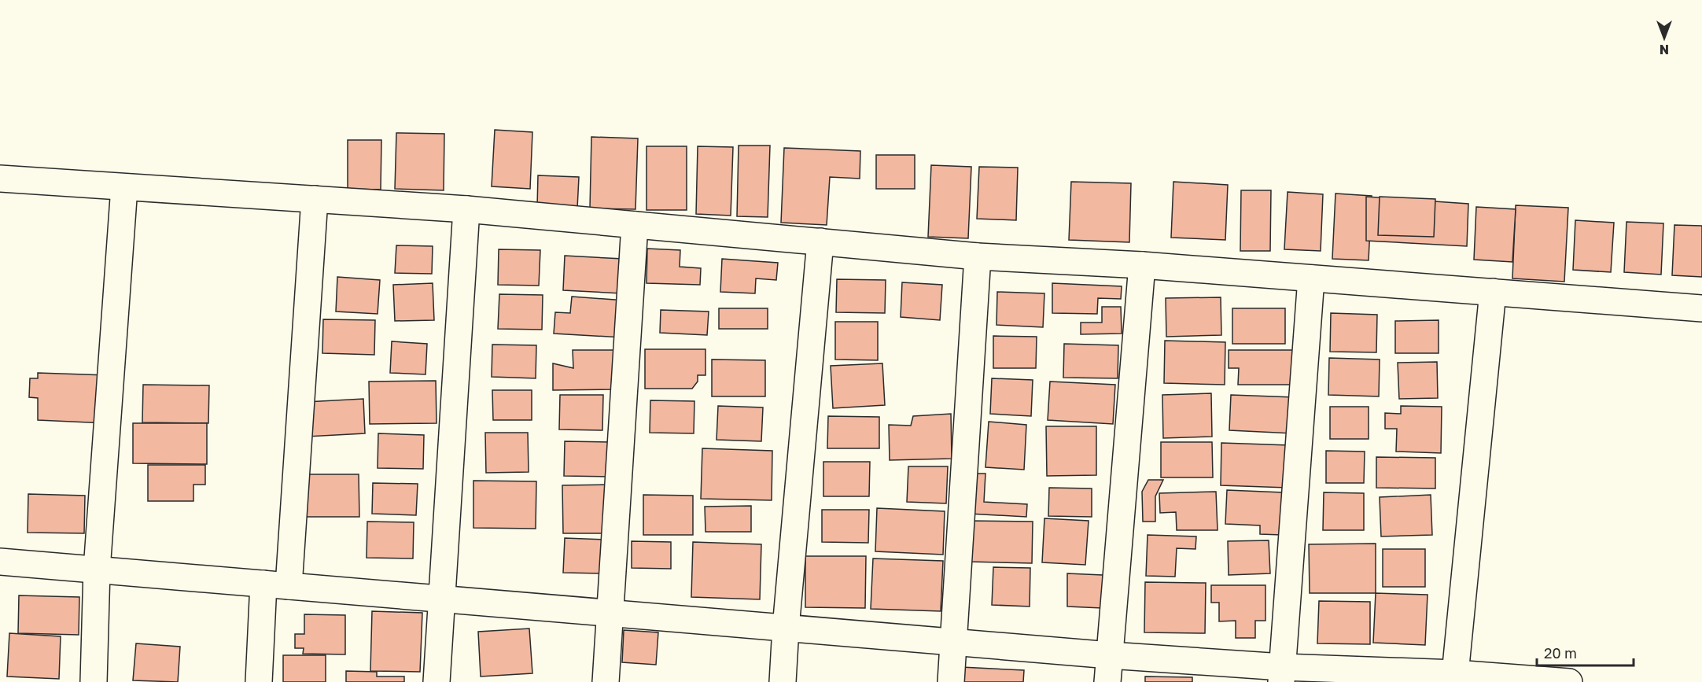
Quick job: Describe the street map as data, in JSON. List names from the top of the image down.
{
  "scale_bar": "20 m",
  "north": "bottom"
}
